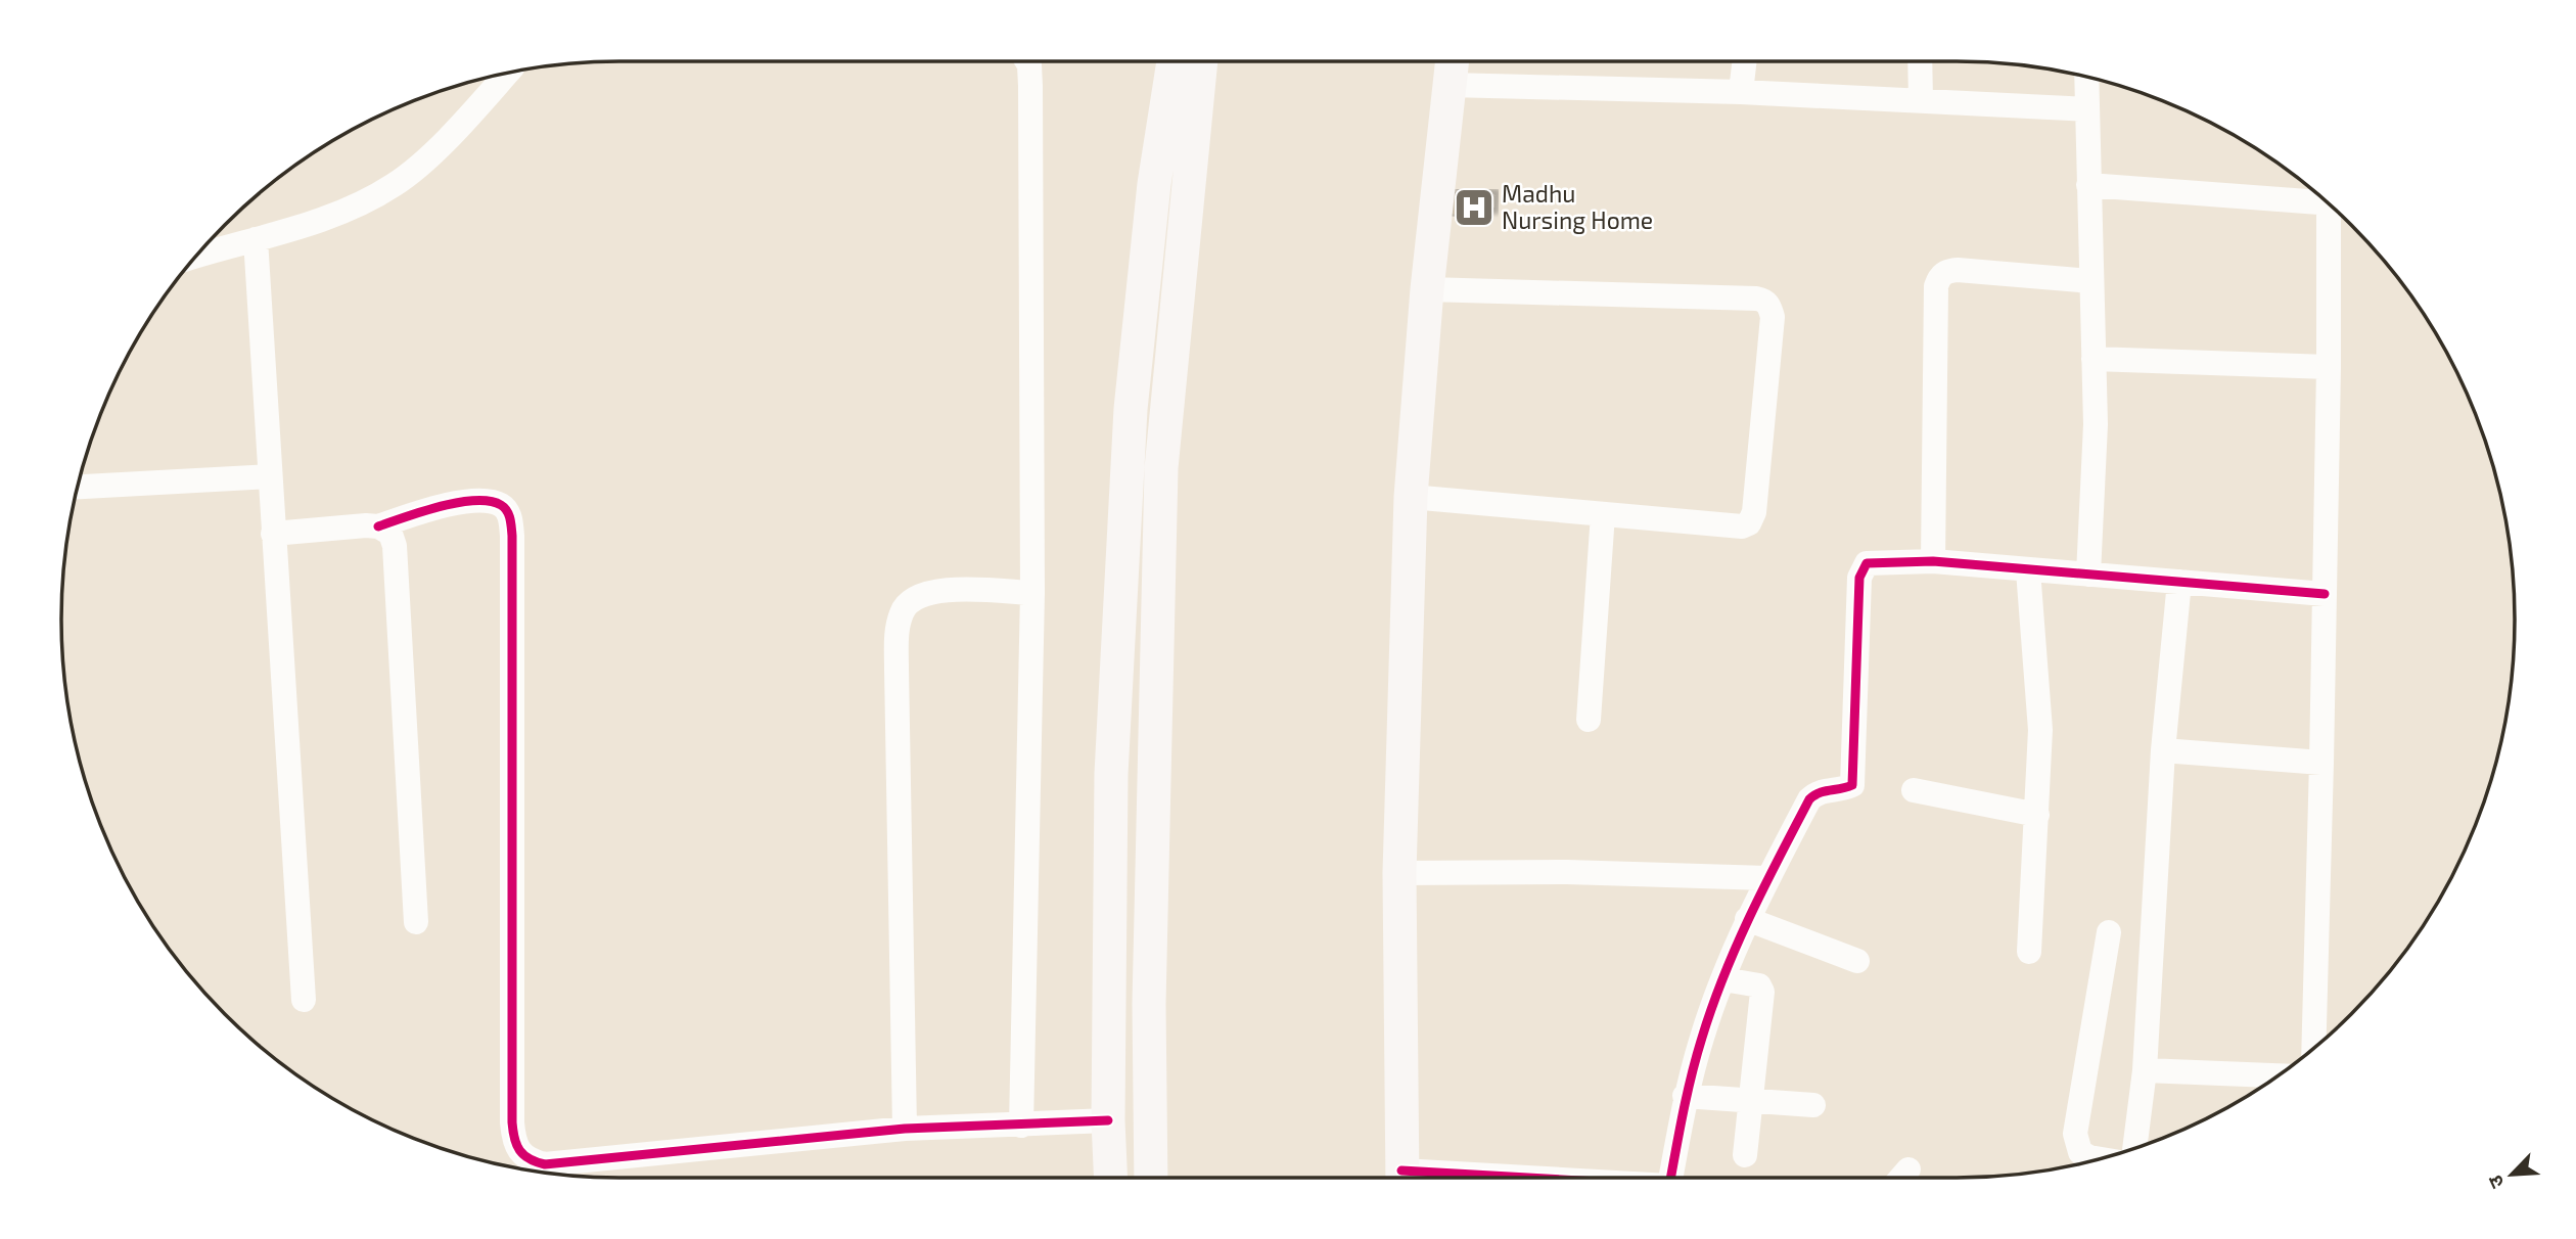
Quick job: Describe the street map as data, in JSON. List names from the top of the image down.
{
  "places": {
    "hospital": ["Madhu Nursing Home"]
  },
  "north": "bottom left"
}
